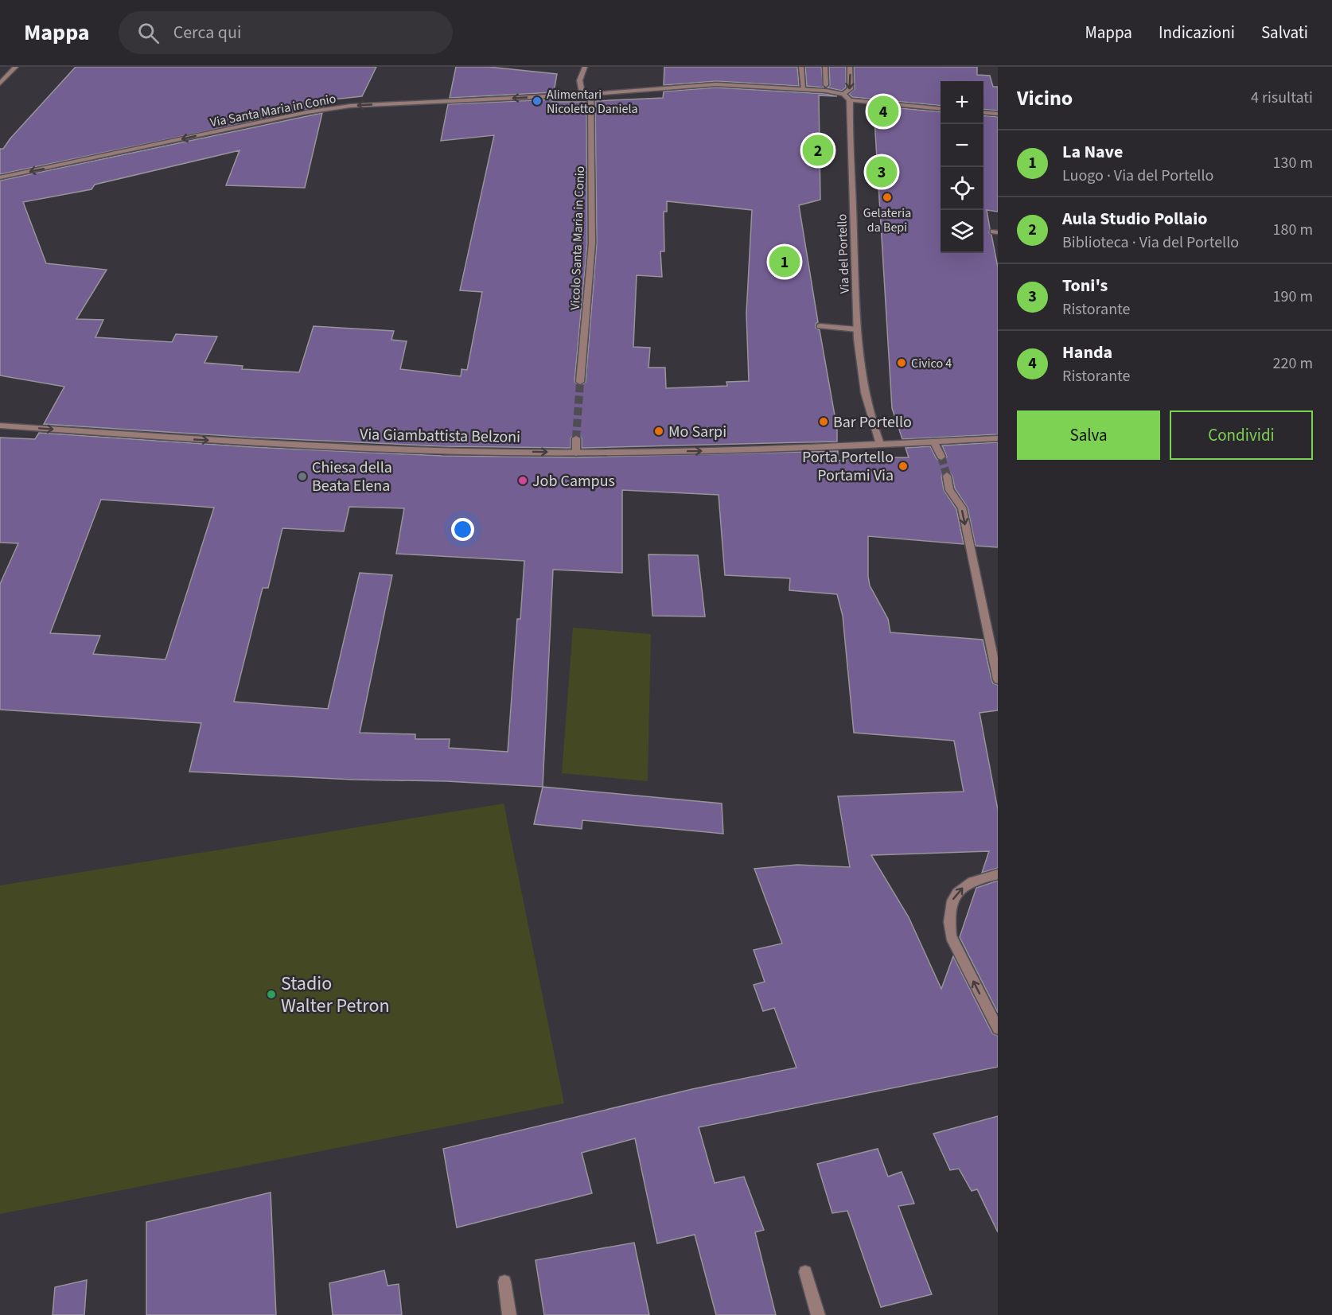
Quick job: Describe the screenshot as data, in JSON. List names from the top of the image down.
{
  "streets": {
    "street": [
      "Via Santa Maria in Conio",
      "Vicolo Santa Maria in Conio",
      "Via del Portello",
      "Via Giambattista Belzoni"
    ]
  },
  "crossings": [
    ["Via Santa Maria in Conio", "Vicolo Santa Maria in Conio"],
    ["Via del Portello", "Via Giambattista Belzoni"]
  ],
  "one_way": ["Via Santa Maria in Conio", "Via Giambattista Belzoni"],
  "places": [
    "Alimentari Nicoletto Daniela",
    "Gelateria da Bepi",
    "Civico 4",
    "Bar Portello",
    "Mo Sarpi",
    "Porta Portello Portami Via",
    "Chiesa della Beata Elena",
    "Job Campus",
    "Stadio Walter Petron"
  ],
  "page": {
    "header": "Mappa",
    "search": "Cerca qui",
    "nav": ["Mappa", "Indicazioni", "Salvati"],
    "heading": ["Vicino", "4 risultati"],
    "map_buttons": ["+", "−"],
    "pins": [
      "4",
      "2",
      "3",
      "1"
    ],
    "list": [
      {
        "mark": "1",
        "name": "La Nave",
        "note": "Luogo · Via del Portello",
        "value": "130 m"
      },
      {
        "mark": "2",
        "name": "Aula Studio Pollaio",
        "note": "Biblioteca · Via del Portello",
        "value": "180 m"
      },
      {
        "mark": "3",
        "name": "Toni's",
        "note": "Ristorante",
        "value": "190 m"
      },
      {
        "mark": "4",
        "name": "Handa",
        "note": "Ristorante",
        "value": "220 m"
      }
    ],
    "buttons": ["Salva", "Condividi"]
  }
}
